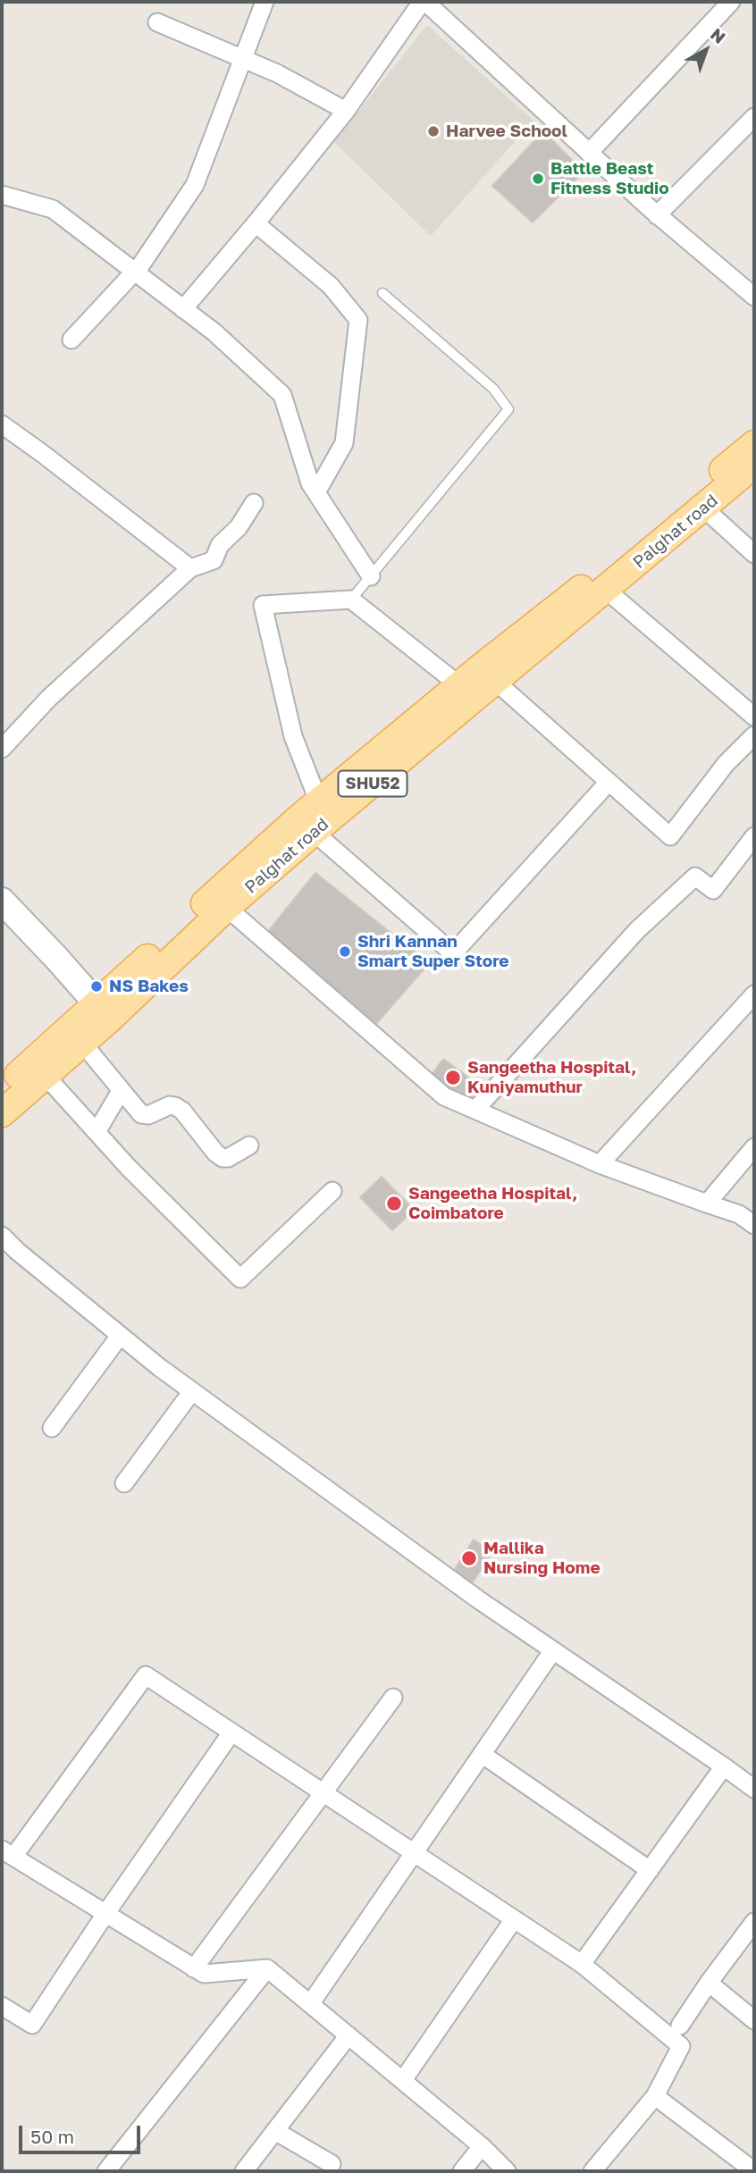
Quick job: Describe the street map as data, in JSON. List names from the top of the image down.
{
  "streets": {
    "main road": ["Palghat road", "SHU52"]
  },
  "places": [
    "Harvee School",
    "Battle Beast Fitness Studio",
    "Shri Kannan Smart Super Store",
    "NS Bakes",
    "Sangeetha Hospital, Kuniyamuthur",
    "Sangeetha Hospital, Coimbatore",
    "Mallika Nursing Home"
  ],
  "scale_bar": "50 m",
  "north": "top right"
}
